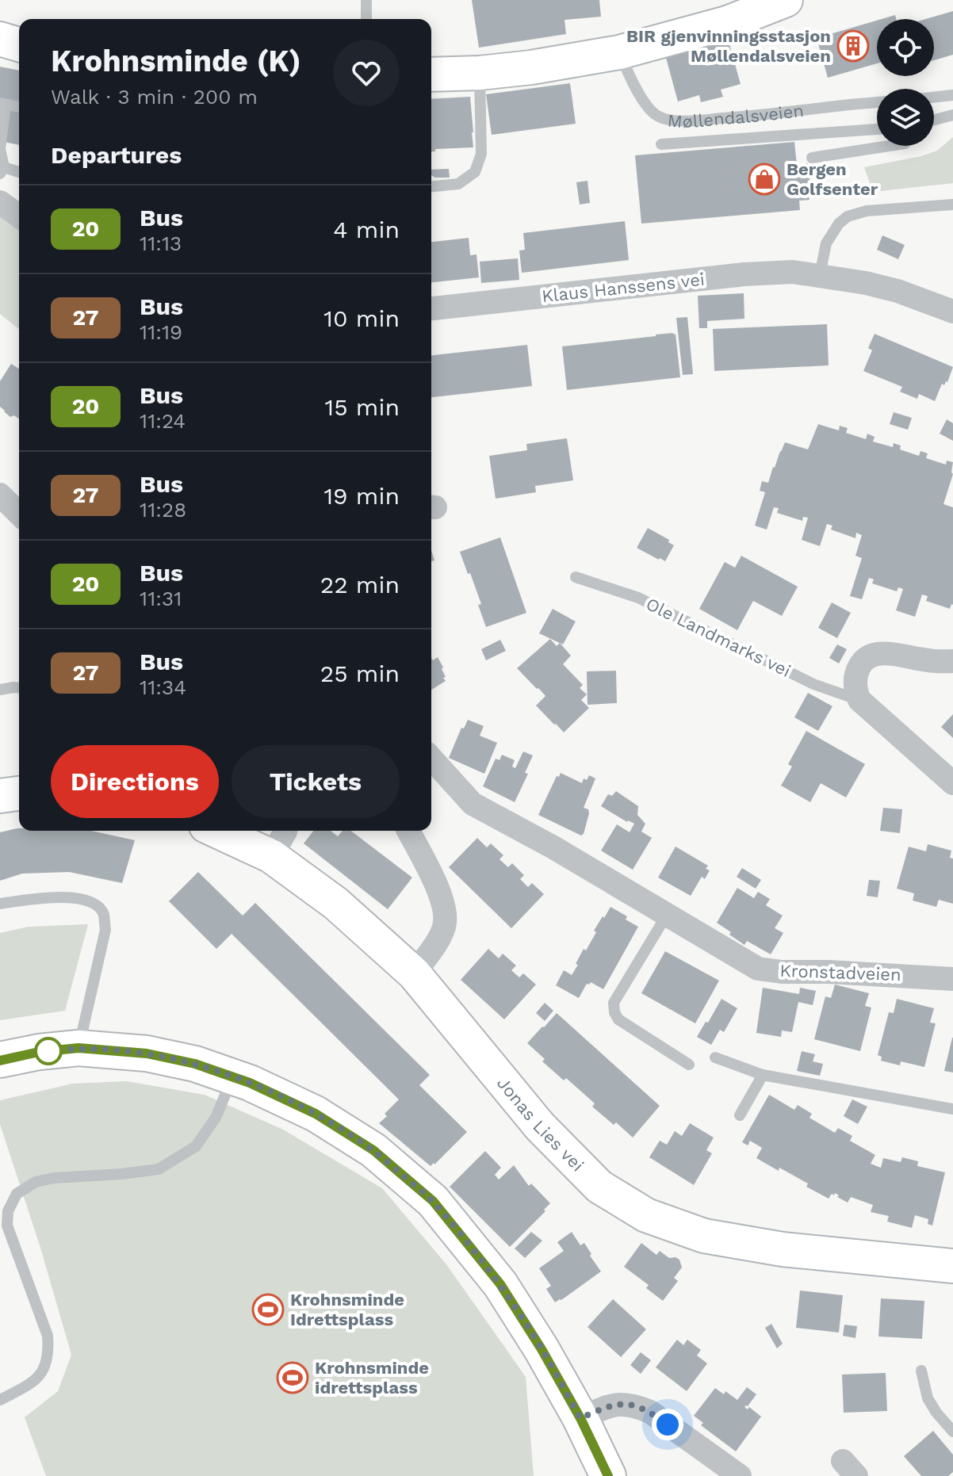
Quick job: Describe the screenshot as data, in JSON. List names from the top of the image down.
{
  "streets": {
    "street": [
      "Klaus Hanssens vei",
      "Ole Landmarks vei",
      "Kronstadveien",
      "Jonas Lies vei"
    ],
    "lane": ["Møllendalsveien"]
  },
  "places": {
    "building": ["BIR gjenvinningsstasjon Møllendalsveien"],
    "shop": ["Bergen Golfsenter"],
    "sports": ["Krohnsminde Idrettsplass", "Krohnsminde idrettsplass"]
  },
  "lines": ["bus line 20"],
  "page": {
    "heading": [
      ["Krohnsminde (K)", "Walk · 3 min · 200 m"],
      "Departures"
    ],
    "list": [
      {
        "mark": "20",
        "name": "Bus",
        "note": "11:13",
        "value": "4 min"
      },
      {
        "mark": "27",
        "name": "Bus",
        "note": "11:19",
        "value": "10 min"
      },
      {
        "mark": "20",
        "name": "Bus",
        "note": "11:24",
        "value": "15 min"
      },
      {
        "mark": "27",
        "name": "Bus",
        "note": "11:28",
        "value": "19 min"
      },
      {
        "mark": "20",
        "name": "Bus",
        "note": "11:31",
        "value": "22 min"
      },
      {
        "mark": "27",
        "name": "Bus",
        "note": "11:34",
        "value": "25 min"
      }
    ],
    "buttons": ["Directions", "Tickets"]
  }
}
